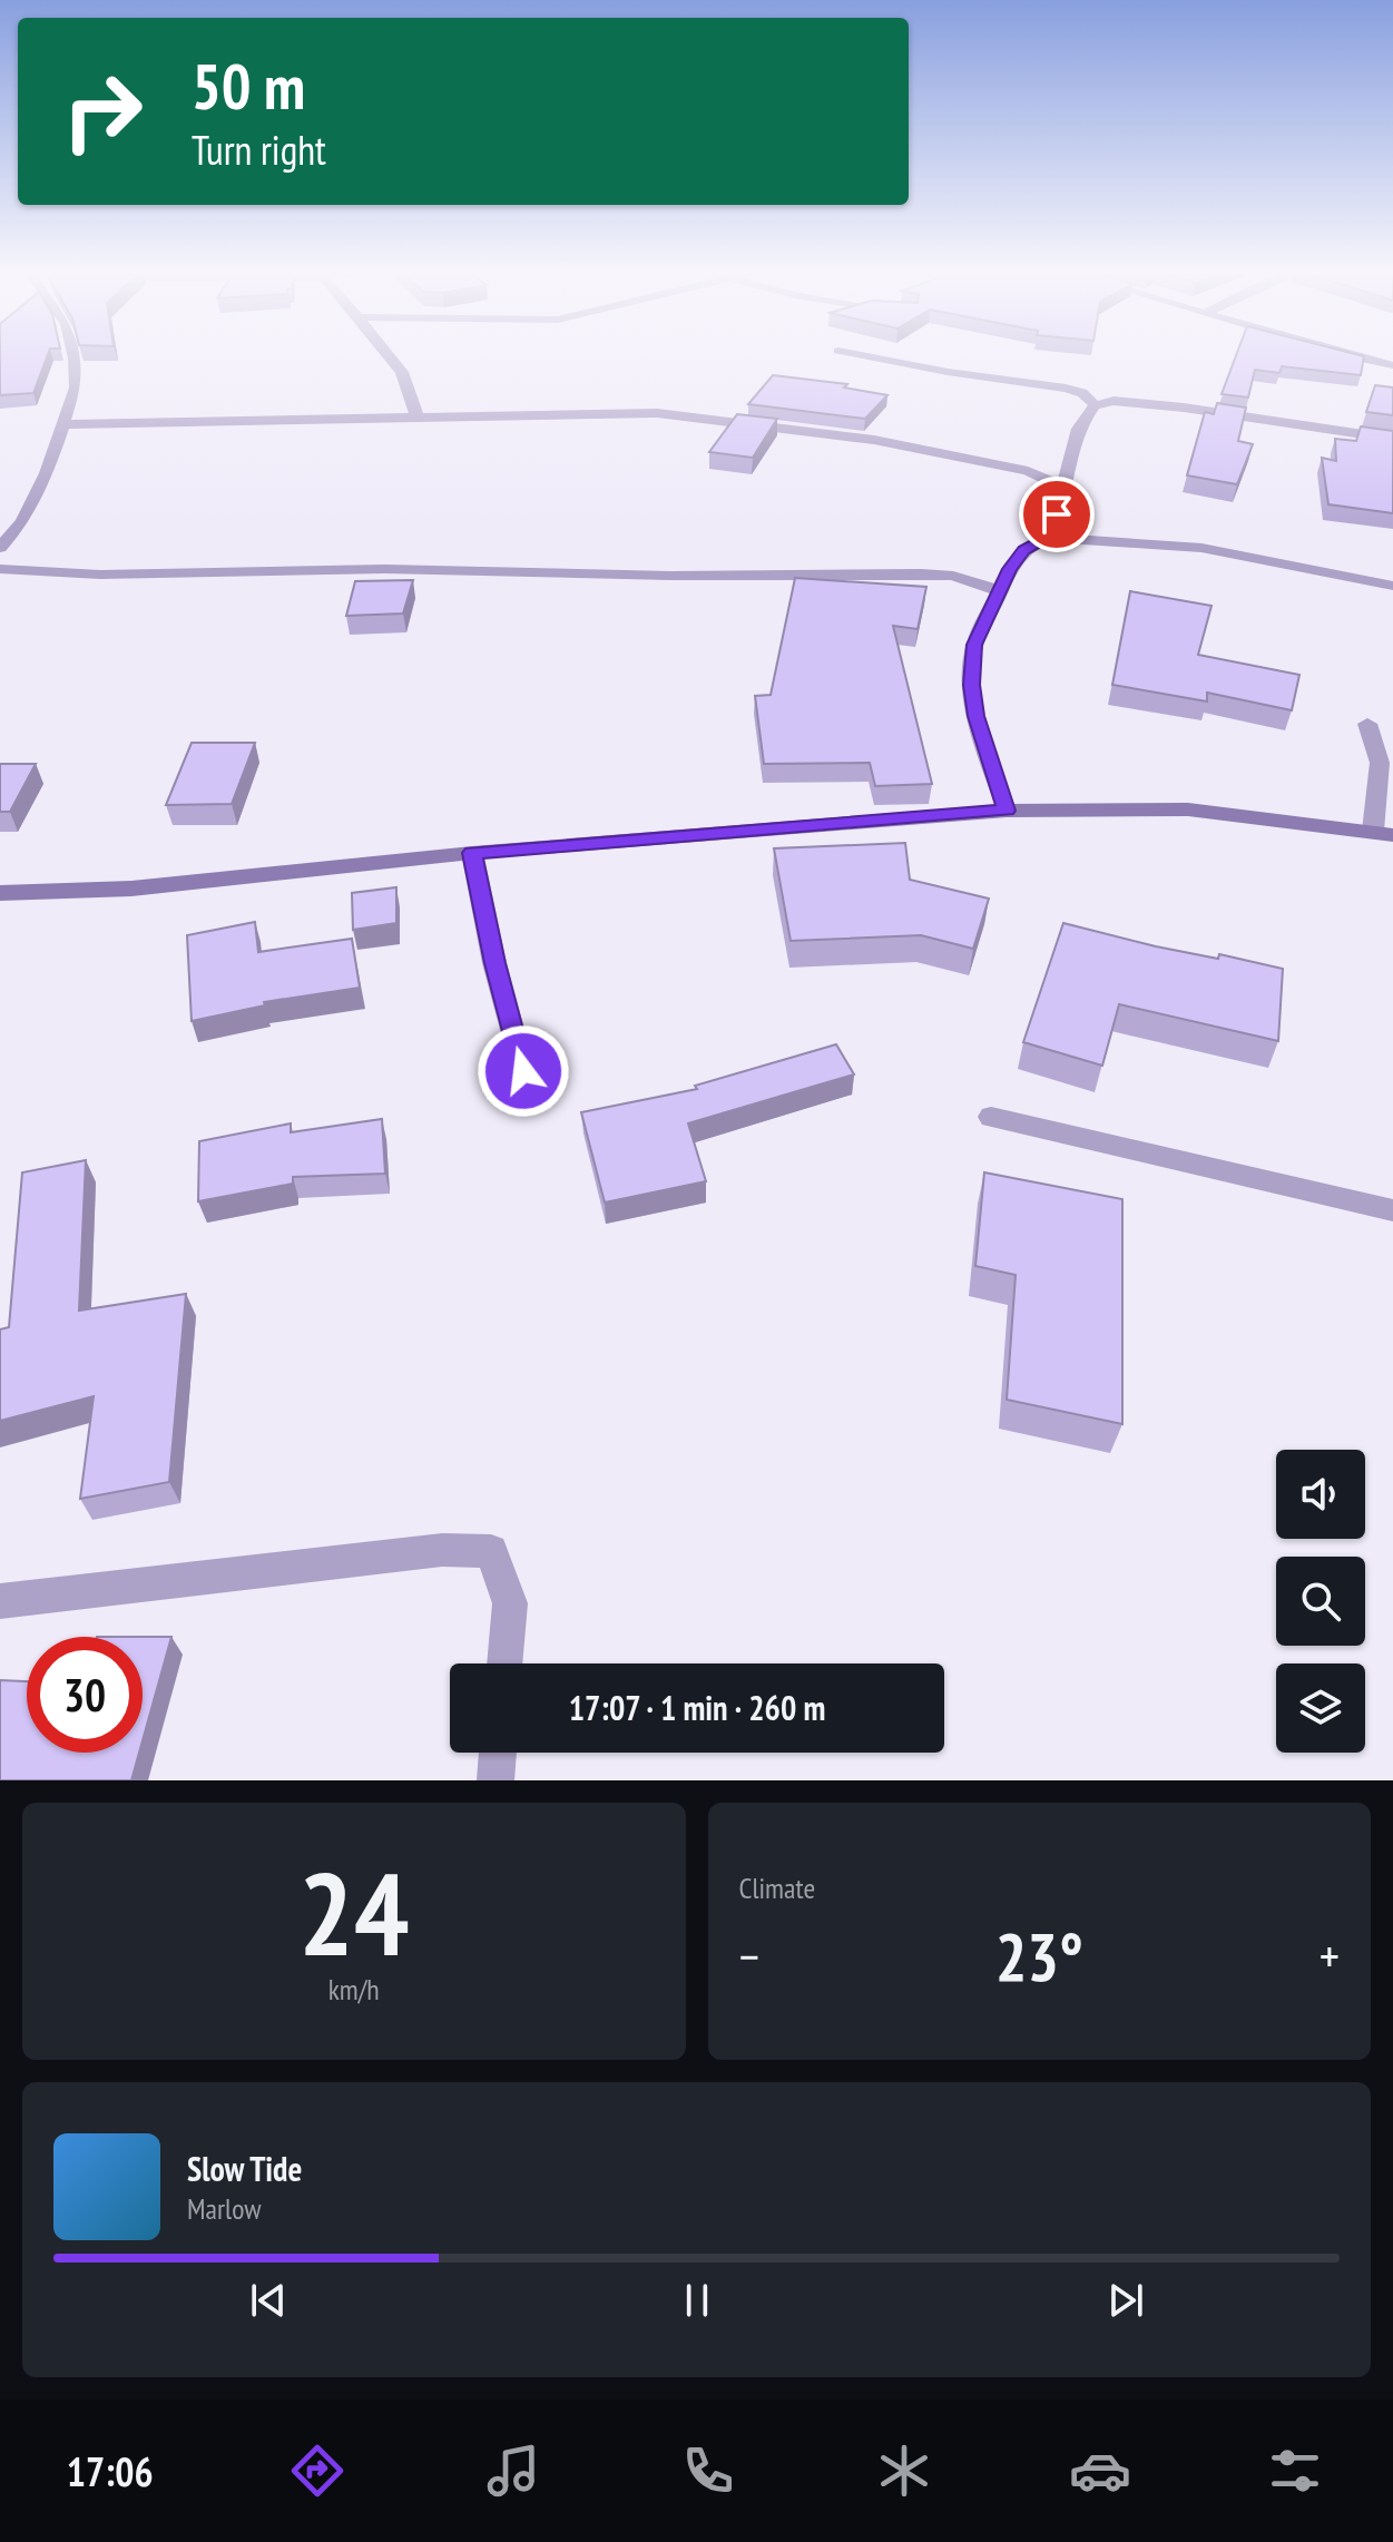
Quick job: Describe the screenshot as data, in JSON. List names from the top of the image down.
{
  "page": {
    "turn": ["50 m", "Turn right"],
    "limit": "30",
    "trip": "17:07 · 1 min · 260 m",
    "tile": [
      ["24", "km/h"],
      "Climate"
    ],
    "heat": ["−", "23°", "+"],
    "song": ["Slow Tide", "Marlow"],
    "tabs": "17:06"
  }
}
